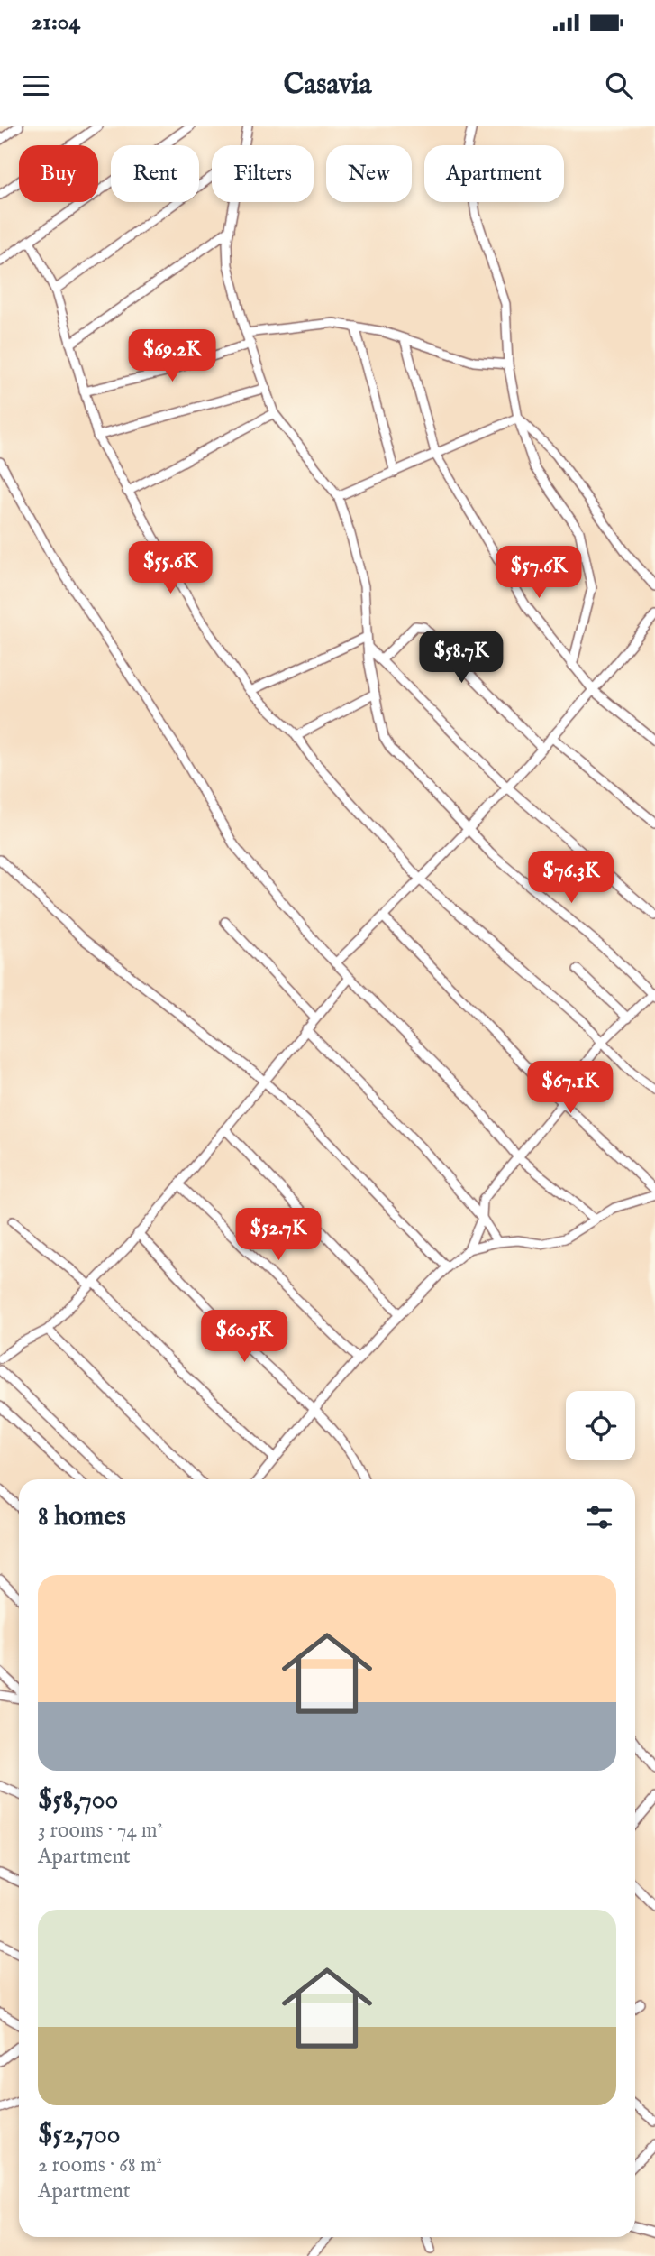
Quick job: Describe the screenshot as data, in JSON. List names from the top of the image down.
{
  "page": {
    "status": "21:04",
    "header": "Casavia",
    "chip": [
      "Buy",
      "Rent",
      "Filters",
      "New",
      "Apartment"
    ],
    "price": [
      "$69.2K",
      "$55.6K",
      "$57.6K",
      "$58.7K",
      "$76.3K",
      "$67.1K",
      "$52.7K",
      "$60.5K"
    ],
    "heading": "8 homes",
    "list": [
      {
        "name": "$58,700",
        "note": "3 rooms · 74 m² · Apartment"
      },
      {
        "name": "$52,700",
        "note": "2 rooms · 68 m² · Apartment"
      }
    ]
  }
}
